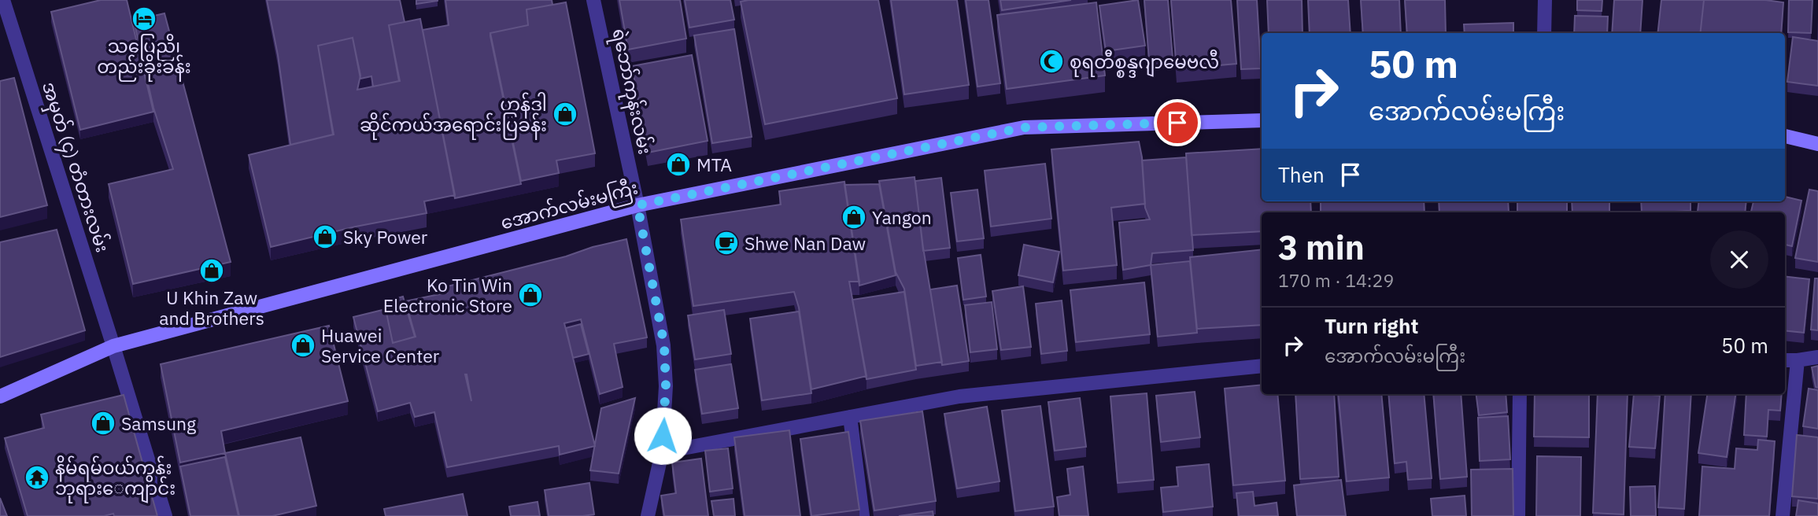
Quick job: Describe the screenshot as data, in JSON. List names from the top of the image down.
{
  "streets": {
    "main road": ["အောက်လမ်းမကြီး"],
    "street": ["ရဲဘော်ကုန်းလမ်း", "အမှတ် (၄) တံတားလမ်း"]
  },
  "crossings": [
    ["ရဲဘော်ကုန်းလမ်း", "အောက်လမ်းမကြီး"],
    ["အမှတ် (၄) တံတားလမ်း", "အောက်လမ်းမကြီး"]
  ],
  "places": {
    "hotel": ["သပြေညို တည်းခိုးခန်း"],
    "mosque": ["စုရတီစ္စန္ဒဂျာမေဗလီ"],
    "shop": [
      "ဟွန်ဒါ ဆိုင်ကယ်အရောင်းပြခန်း",
      "MTA",
      "Yangon",
      "Sky Power",
      "U Khin Zaw and Brothers",
      "Ko Tin Win Electronic Store",
      "Huawei Service Center",
      "Samsung"
    ],
    "cafe": ["Shwe Nan Daw"],
    "temple": ["နိမ်ရမ်ဝယ်ကွန်း ဘုရားေကျာင်း"]
  },
  "page": {
    "turn": ["50 m", "အောက်လမ်းမကြီး"],
    "then": "Then",
    "heading": ["3 min", "170 m · 14:29"],
    "list": [
      {
        "name": "Turn right",
        "note": "အောက်လမ်းမကြီး",
        "value": "50 m"
      }
    ]
  }
}
